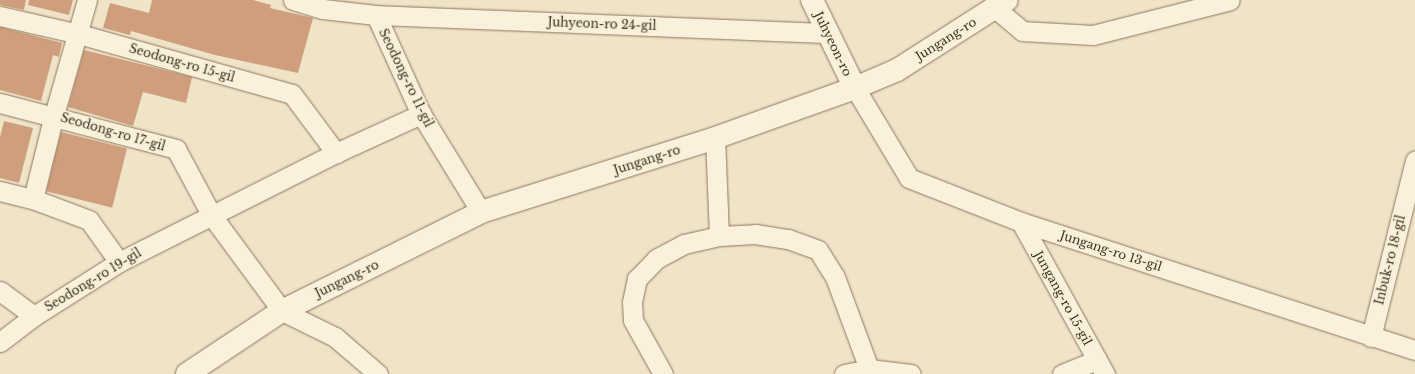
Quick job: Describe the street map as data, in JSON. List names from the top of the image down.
{
  "streets": {
    "street": [
      "Juhyeon-ro 24-gil",
      "Jungang-ro",
      "Juhyeon-ro",
      "Seodong-ro 15-gil",
      "Seodong-ro 11-gil",
      "Seodong-ro 17-gil",
      "Jungang-ro 13-gil",
      "Inbuk-ro 18-gil",
      "Seodong-ro 19-gil",
      "Jungang-ro 15-gil"
    ]
  },
  "crossings": [
    ["Juhyeon-ro 24-gil", "Juhyeon-ro"],
    ["Juhyeon-ro 24-gil", "Seodong-ro 11-gil"],
    ["Jungang-ro", "Juhyeon-ro"],
    ["Jungang-ro", "Seodong-ro 11-gil"],
    ["Jungang-ro", "Jungang-ro 13-gil"],
    ["Juhyeon-ro", "Jungang-ro 13-gil"],
    ["Seodong-ro 15-gil", "Seodong-ro 19-gil"],
    ["Seodong-ro 11-gil", "Seodong-ro 19-gil"],
    ["Seodong-ro 17-gil", "Seodong-ro 19-gil"],
    ["Jungang-ro 13-gil", "Inbuk-ro 18-gil"],
    ["Jungang-ro 13-gil", "Jungang-ro 15-gil"]
  ]
}
